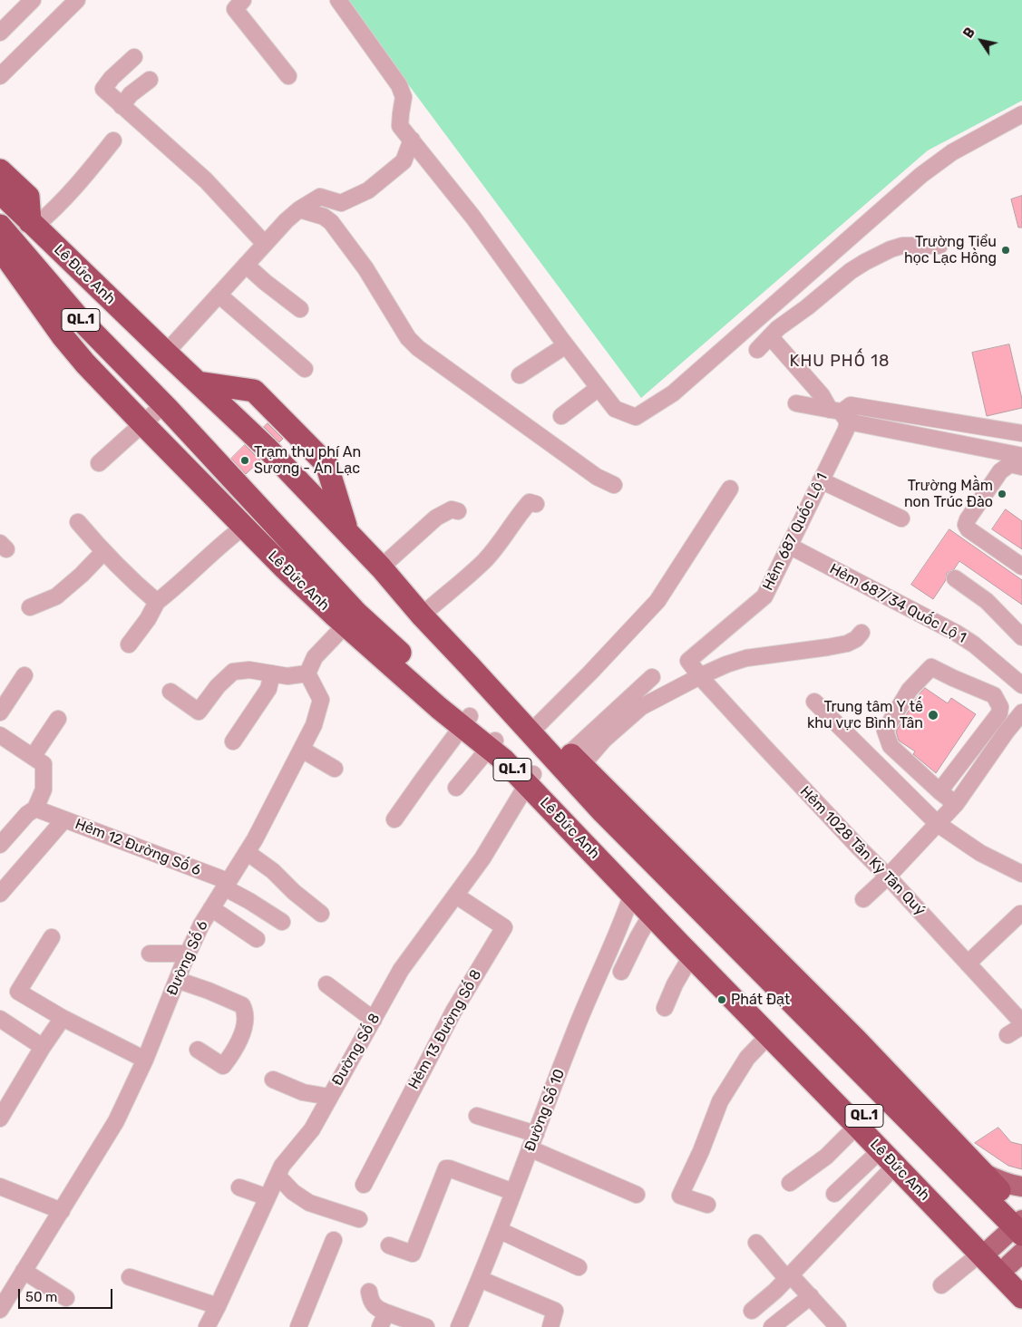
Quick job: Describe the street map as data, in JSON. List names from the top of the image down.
{
  "streets": {
    "highway": ["Lê Đức Anh", "QL.1"],
    "street": [
      "Hẻm 687 Quốc Lộ 1",
      "Hẻm 687/34 Quốc Lộ 1",
      "Hẻm 12 Đường Số 6",
      "Hẻm 1028 Tân Kỳ Tân Quý",
      "Đường Số 6",
      "Hẻm 13 Đường Số 8",
      "Đường Số 8",
      "Đường Số 10"
    ]
  },
  "crossings": [
    ["Lê Đức Anh", "QL.1"],
    ["Lê Đức Anh", "Đường Số 8"],
    ["Lê Đức Anh", "Đường Số 10"],
    ["Hẻm 687 Quốc Lộ 1", "Hẻm 687/34 Quốc Lộ 1"],
    ["Hẻm 687 Quốc Lộ 1", "Hẻm 1028 Tân Kỳ Tân Quý"],
    ["Hẻm 12 Đường Số 6", "Đường Số 6"],
    ["Hẻm 13 Đường Số 8", "Đường Số 8"]
  ],
  "districts": ["KHU PHỐ 18"],
  "places": [
    "Trường Tiểu học Lạc Hồng",
    "Trạm thu phí An Sương - An Lạc",
    "Trường Mầm non Trúc Đào",
    "Trung tâm Y tế khu vực Bình Tân",
    "Phát Đạt"
  ],
  "scale_bar": "50 m",
  "north": "top left"
}
